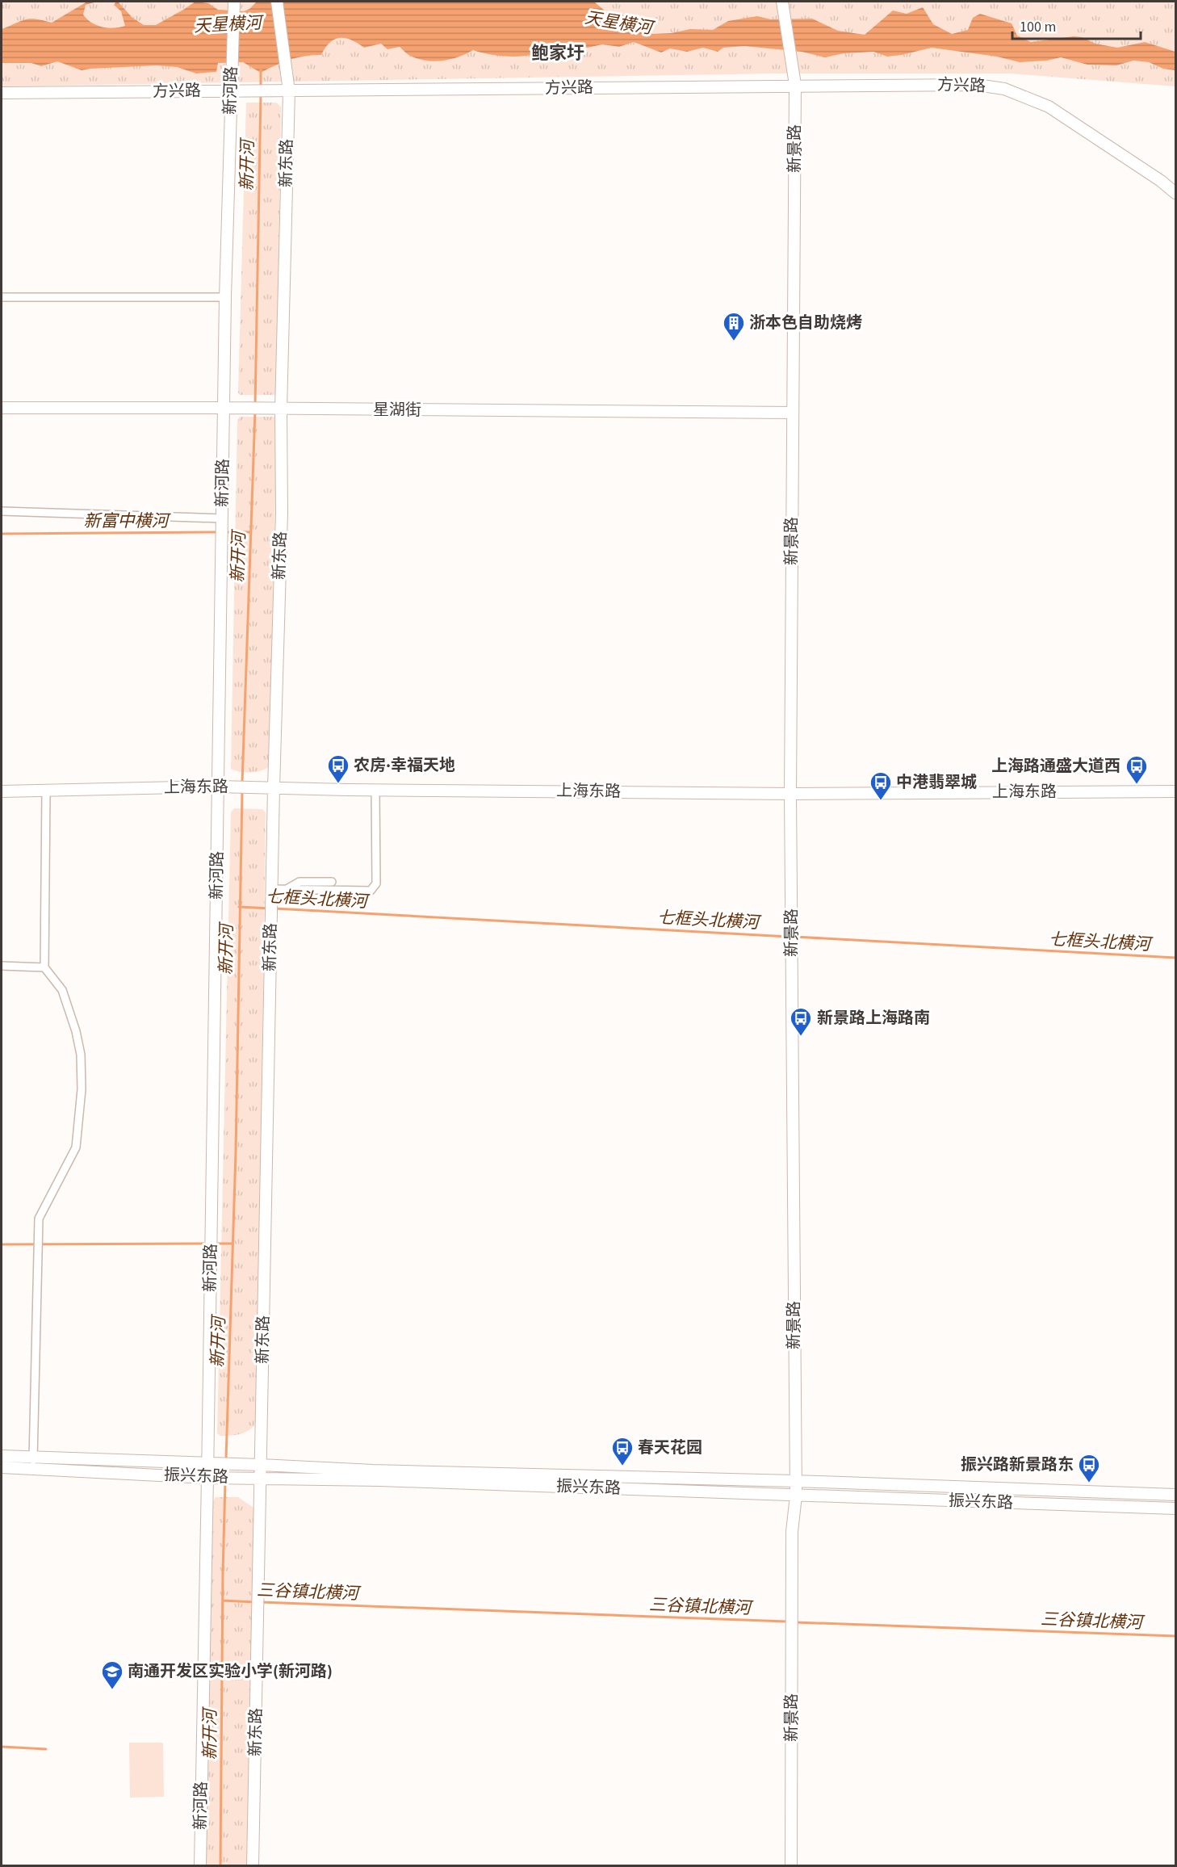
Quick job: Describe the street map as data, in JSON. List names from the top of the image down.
{
  "streets": {
    "street": [
      "方兴路",
      "新河路",
      "新景路",
      "新东路",
      "星湖街",
      "上海东路",
      "振兴东路"
    ]
  },
  "crossings": [
    ["方兴路", "新河路"],
    ["方兴路", "新景路"],
    ["方兴路", "新东路"],
    ["新河路", "星湖街"],
    ["新河路", "上海东路"],
    ["新河路", "振兴东路"],
    ["新景路", "星湖街"],
    ["新景路", "上海东路"],
    ["新景路", "振兴东路"],
    ["新东路", "星湖街"],
    ["新东路", "上海东路"],
    ["新东路", "振兴东路"]
  ],
  "districts": ["鲍家圩"],
  "water": [
    "天星横河",
    "新开河",
    "新富中横河",
    "七框头北横河",
    "三谷镇北横河"
  ],
  "places": {
    "building": ["浙本色自助烧烤"],
    "bus stop": [
      "农房·幸福天地",
      "上海路通盛大道西",
      "中港翡翠城",
      "新景路上海路南",
      "春天花园",
      "振兴路新景路东"
    ],
    "school or university": ["南通开发区实验小学(新河路)"]
  },
  "scale_bar": "100 m"
}
